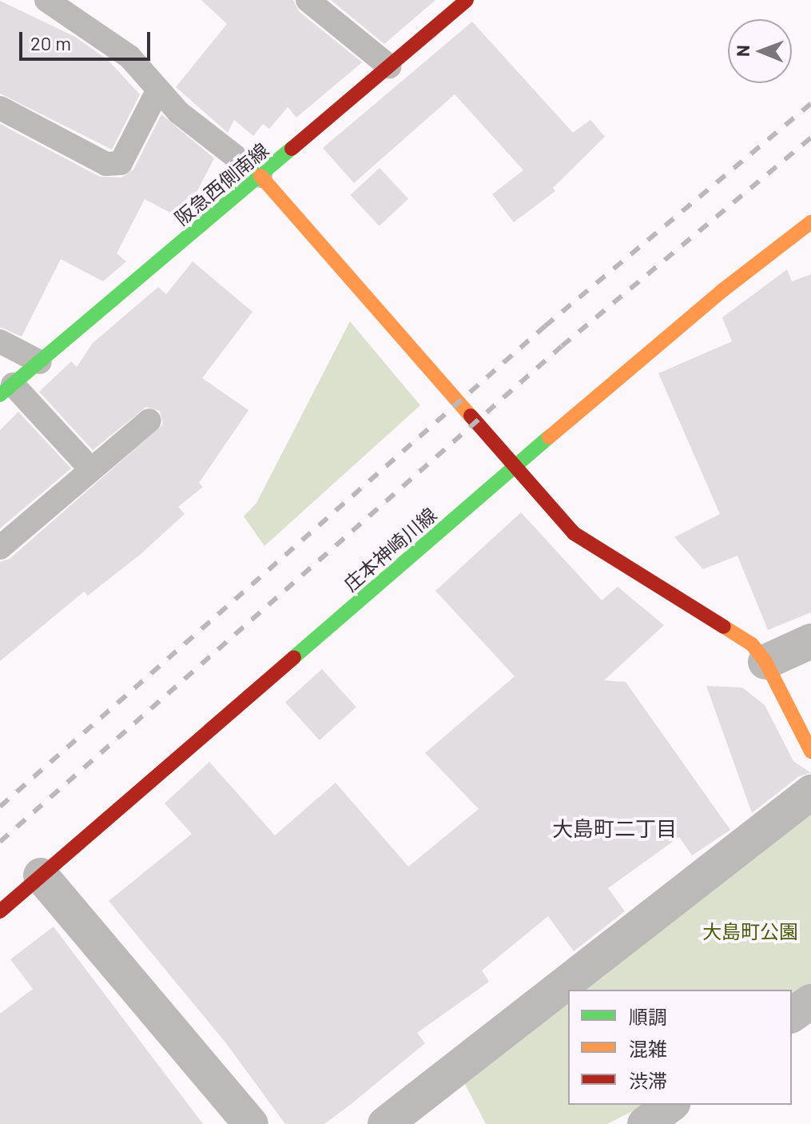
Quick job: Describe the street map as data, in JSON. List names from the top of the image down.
{
  "streets": {
    "street": ["阪急西側南線", "庄本神崎川線"]
  },
  "districts": ["大島町二丁目"],
  "parks": ["大島町公園"],
  "legend": ["順調", "混雑", "渋滞"],
  "scale_bar": "20 m",
  "north": "left"
}
